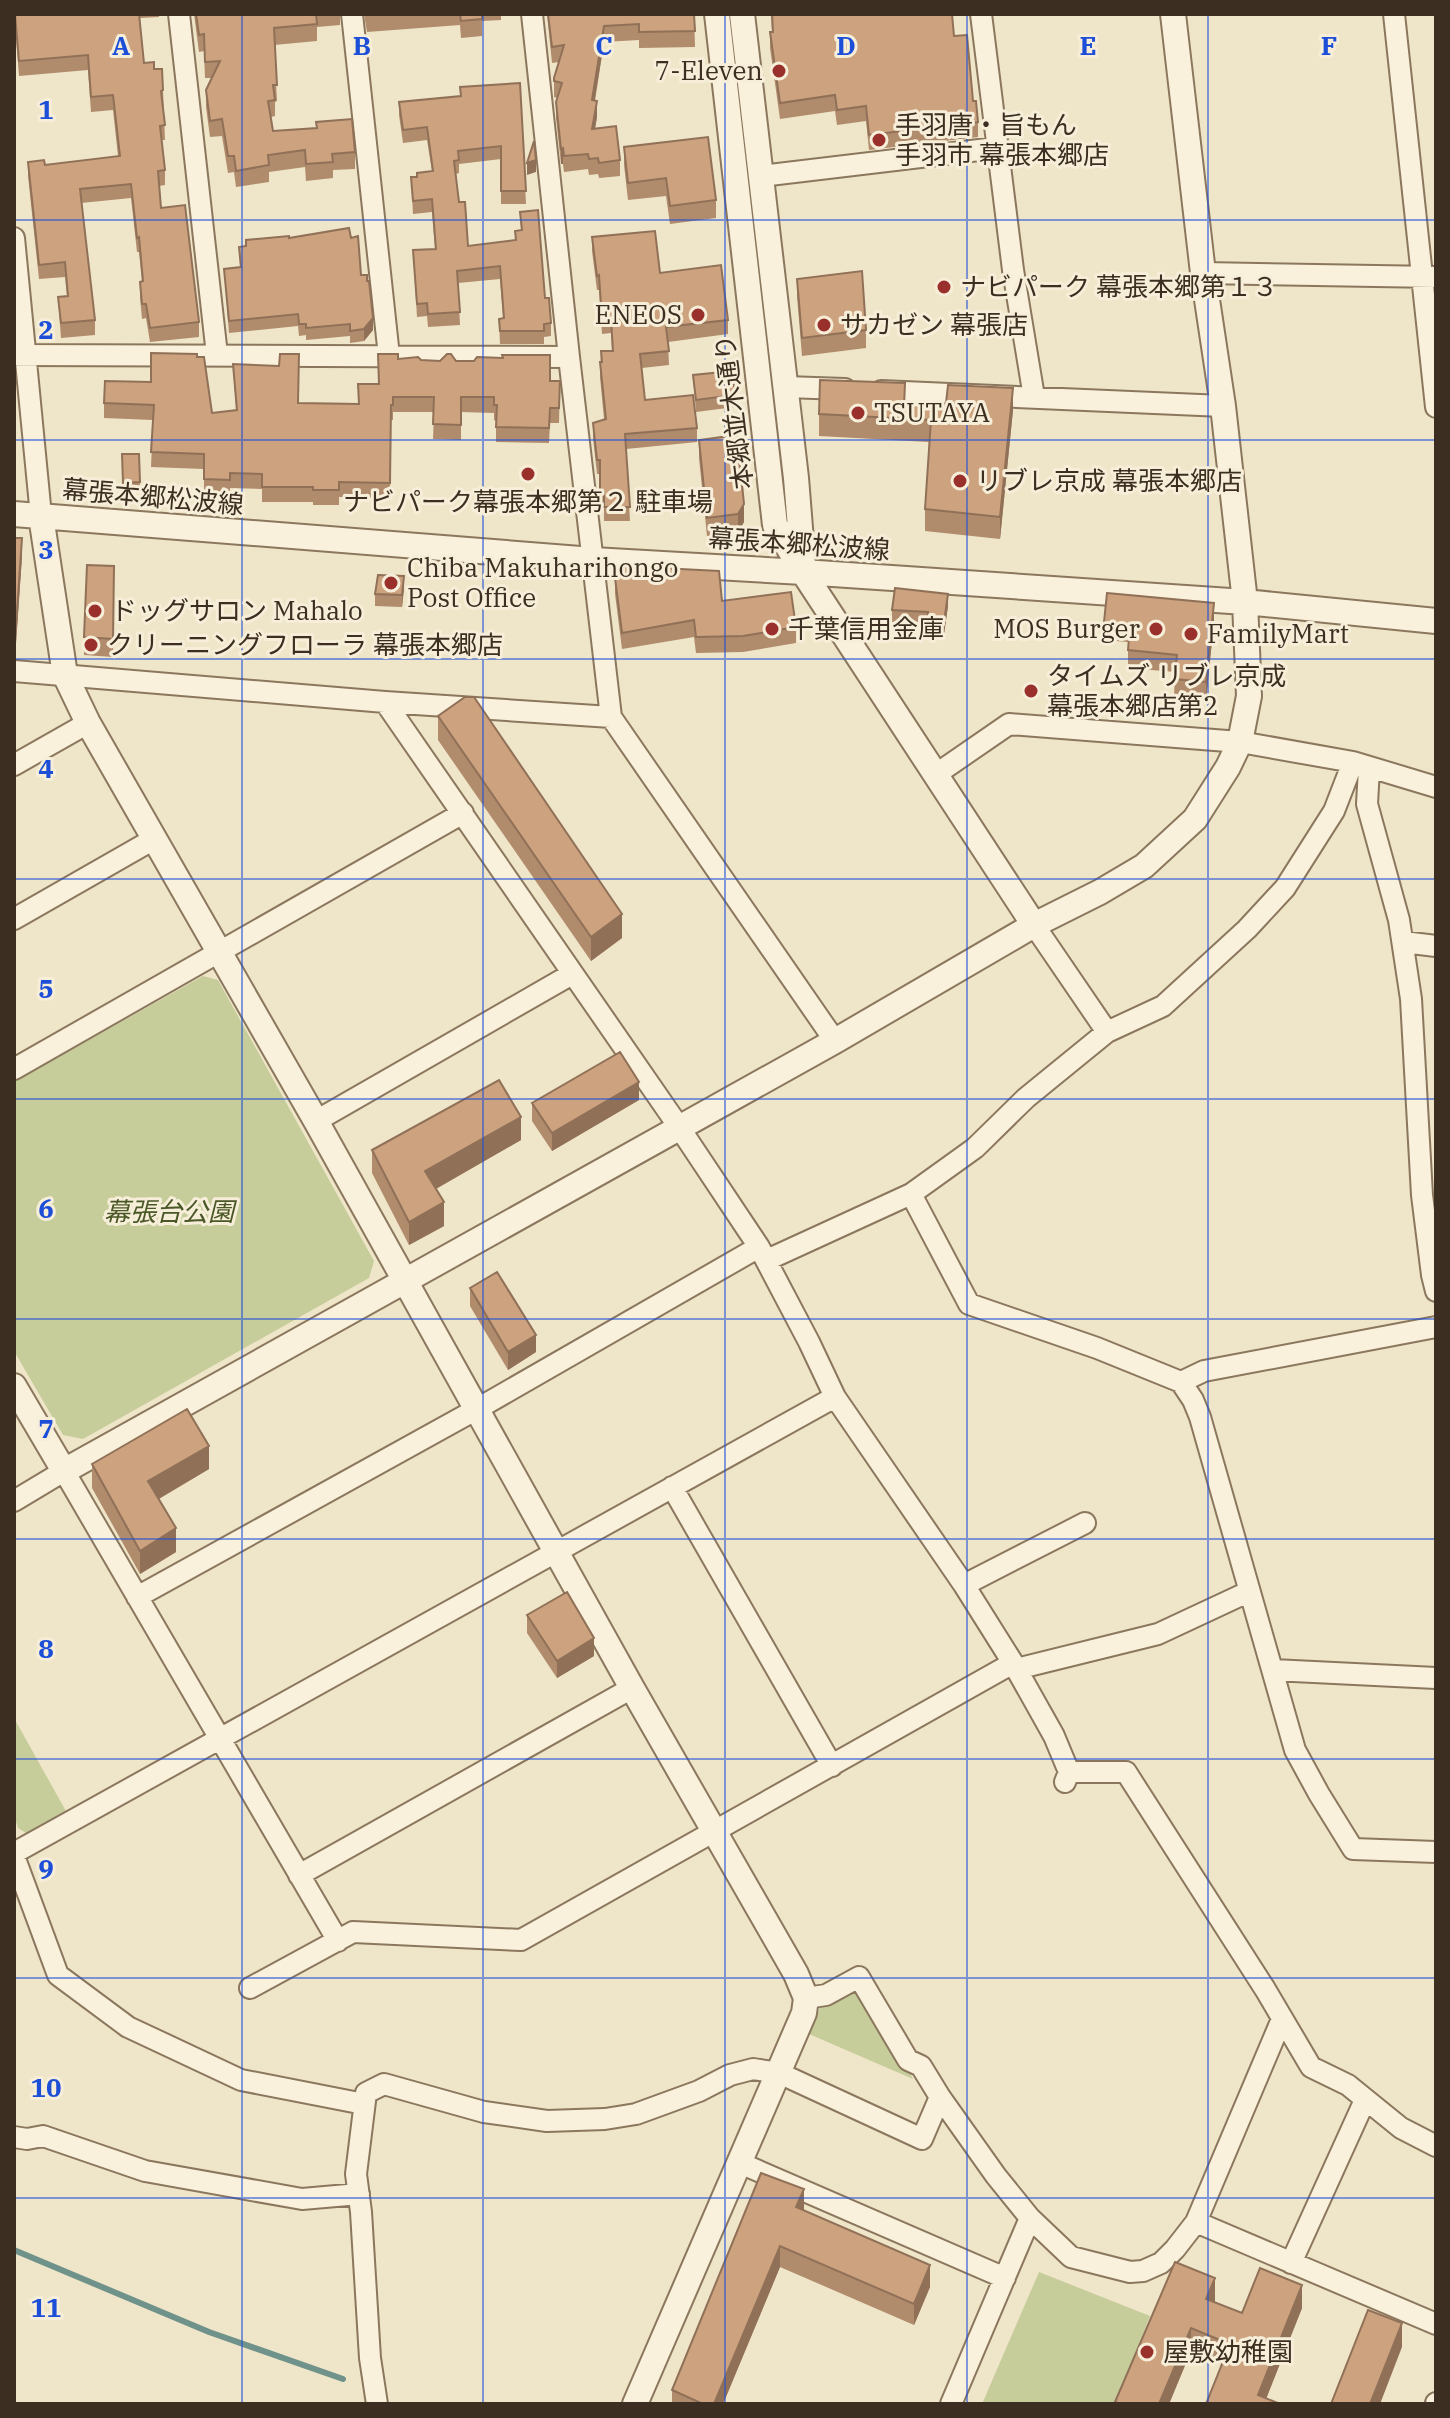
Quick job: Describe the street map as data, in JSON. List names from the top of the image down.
{
  "streets": {
    "street": ["本郷並木通り", "幕張本郷松波線"]
  },
  "crossings": [
    ["本郷並木通り", "幕張本郷松波線"]
  ],
  "parks": ["幕張台公園"],
  "places": [
    "7-Eleven",
    "手羽唐・旨もん 手羽市 幕張本郷店",
    "ナビパーク 幕張本郷第１３",
    "ENEOS",
    "サカゼン 幕張店",
    "TSUTAYA",
    "ナビパーク幕張本郷第２ 駐車場",
    "リブレ京成 幕張本郷店",
    "Chiba Makuharihongo Post Office",
    "ドッグサロン Mahalo",
    "千葉信用金庫",
    "MOS Burger",
    "FamilyMart",
    "クリーニングフローラ 幕張本郷店",
    "タイムズ リブレ京成 幕張本郷店第2",
    "屋敷幼稚園"
  ],
  "grid": {
    "columns": [
      "A",
      "B",
      "C",
      "D",
      "E",
      "F"
    ],
    "rows": [
      "1",
      "2",
      "3",
      "4",
      "5",
      "6",
      "7",
      "8",
      "9",
      "10",
      "11"
    ]
  }
}
